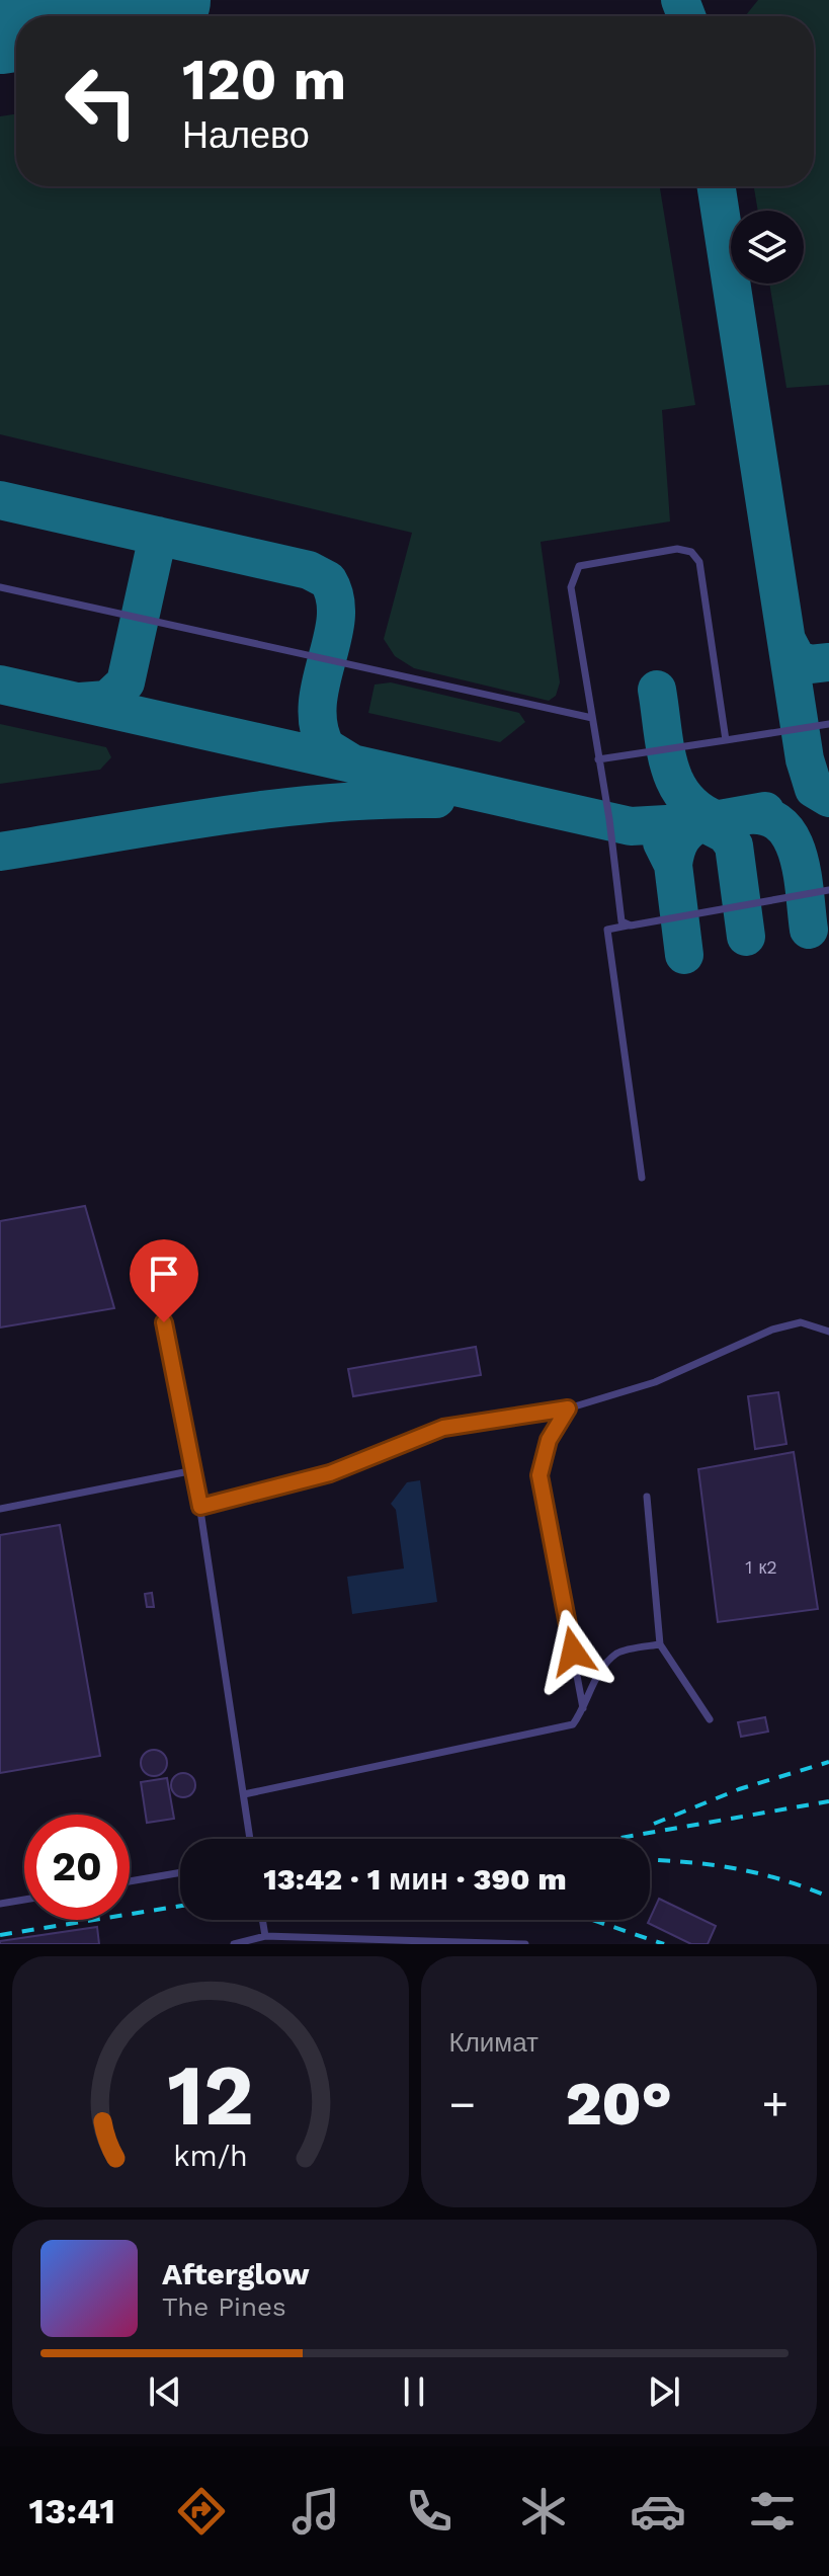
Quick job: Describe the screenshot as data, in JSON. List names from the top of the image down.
{
  "house_numbers": ["1 к2"],
  "page": {
    "turn": ["120 m", "Налево"],
    "limit": "20",
    "trip": "13:42 · 1 мин · 390 m",
    "tile": "Климат",
    "heat": ["−", "20°", "+"],
    "song": ["Afterglow", "The Pines"],
    "tabs": "13:41",
    "gauge": ["12", "km/h"]
  }
}
